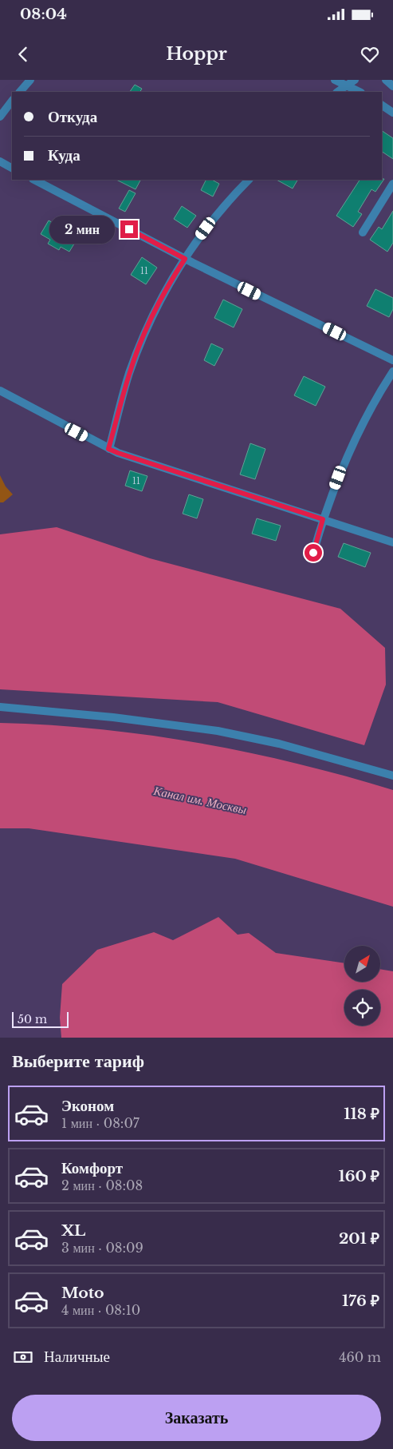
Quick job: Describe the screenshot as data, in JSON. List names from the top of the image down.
{
  "water": ["Канал им. Москвы"],
  "house_numbers": ["11", "11"],
  "scale_bar": "50 m",
  "north": "top right",
  "page": {
    "status": "08:04",
    "header": "Hoppr",
    "banner": ["Откуда", "Куда"],
    "bubble": "2 мин",
    "scale": "50 m",
    "heading": "Выберите тариф",
    "list": [
      {
        "name": "Эконом",
        "note": "1 мин · 08:07",
        "value": "118 ₽"
      },
      {
        "name": "Комфорт",
        "note": "2 мин · 08:08",
        "value": "160 ₽"
      },
      {
        "name": "XL",
        "note": "3 мин · 08:09",
        "value": "201 ₽"
      },
      {
        "name": "Moto",
        "note": "4 мин · 08:10",
        "value": "176 ₽"
      }
    ],
    "pay": ["Наличные", "460 m"],
    "buttons": "Заказать"
  }
}
